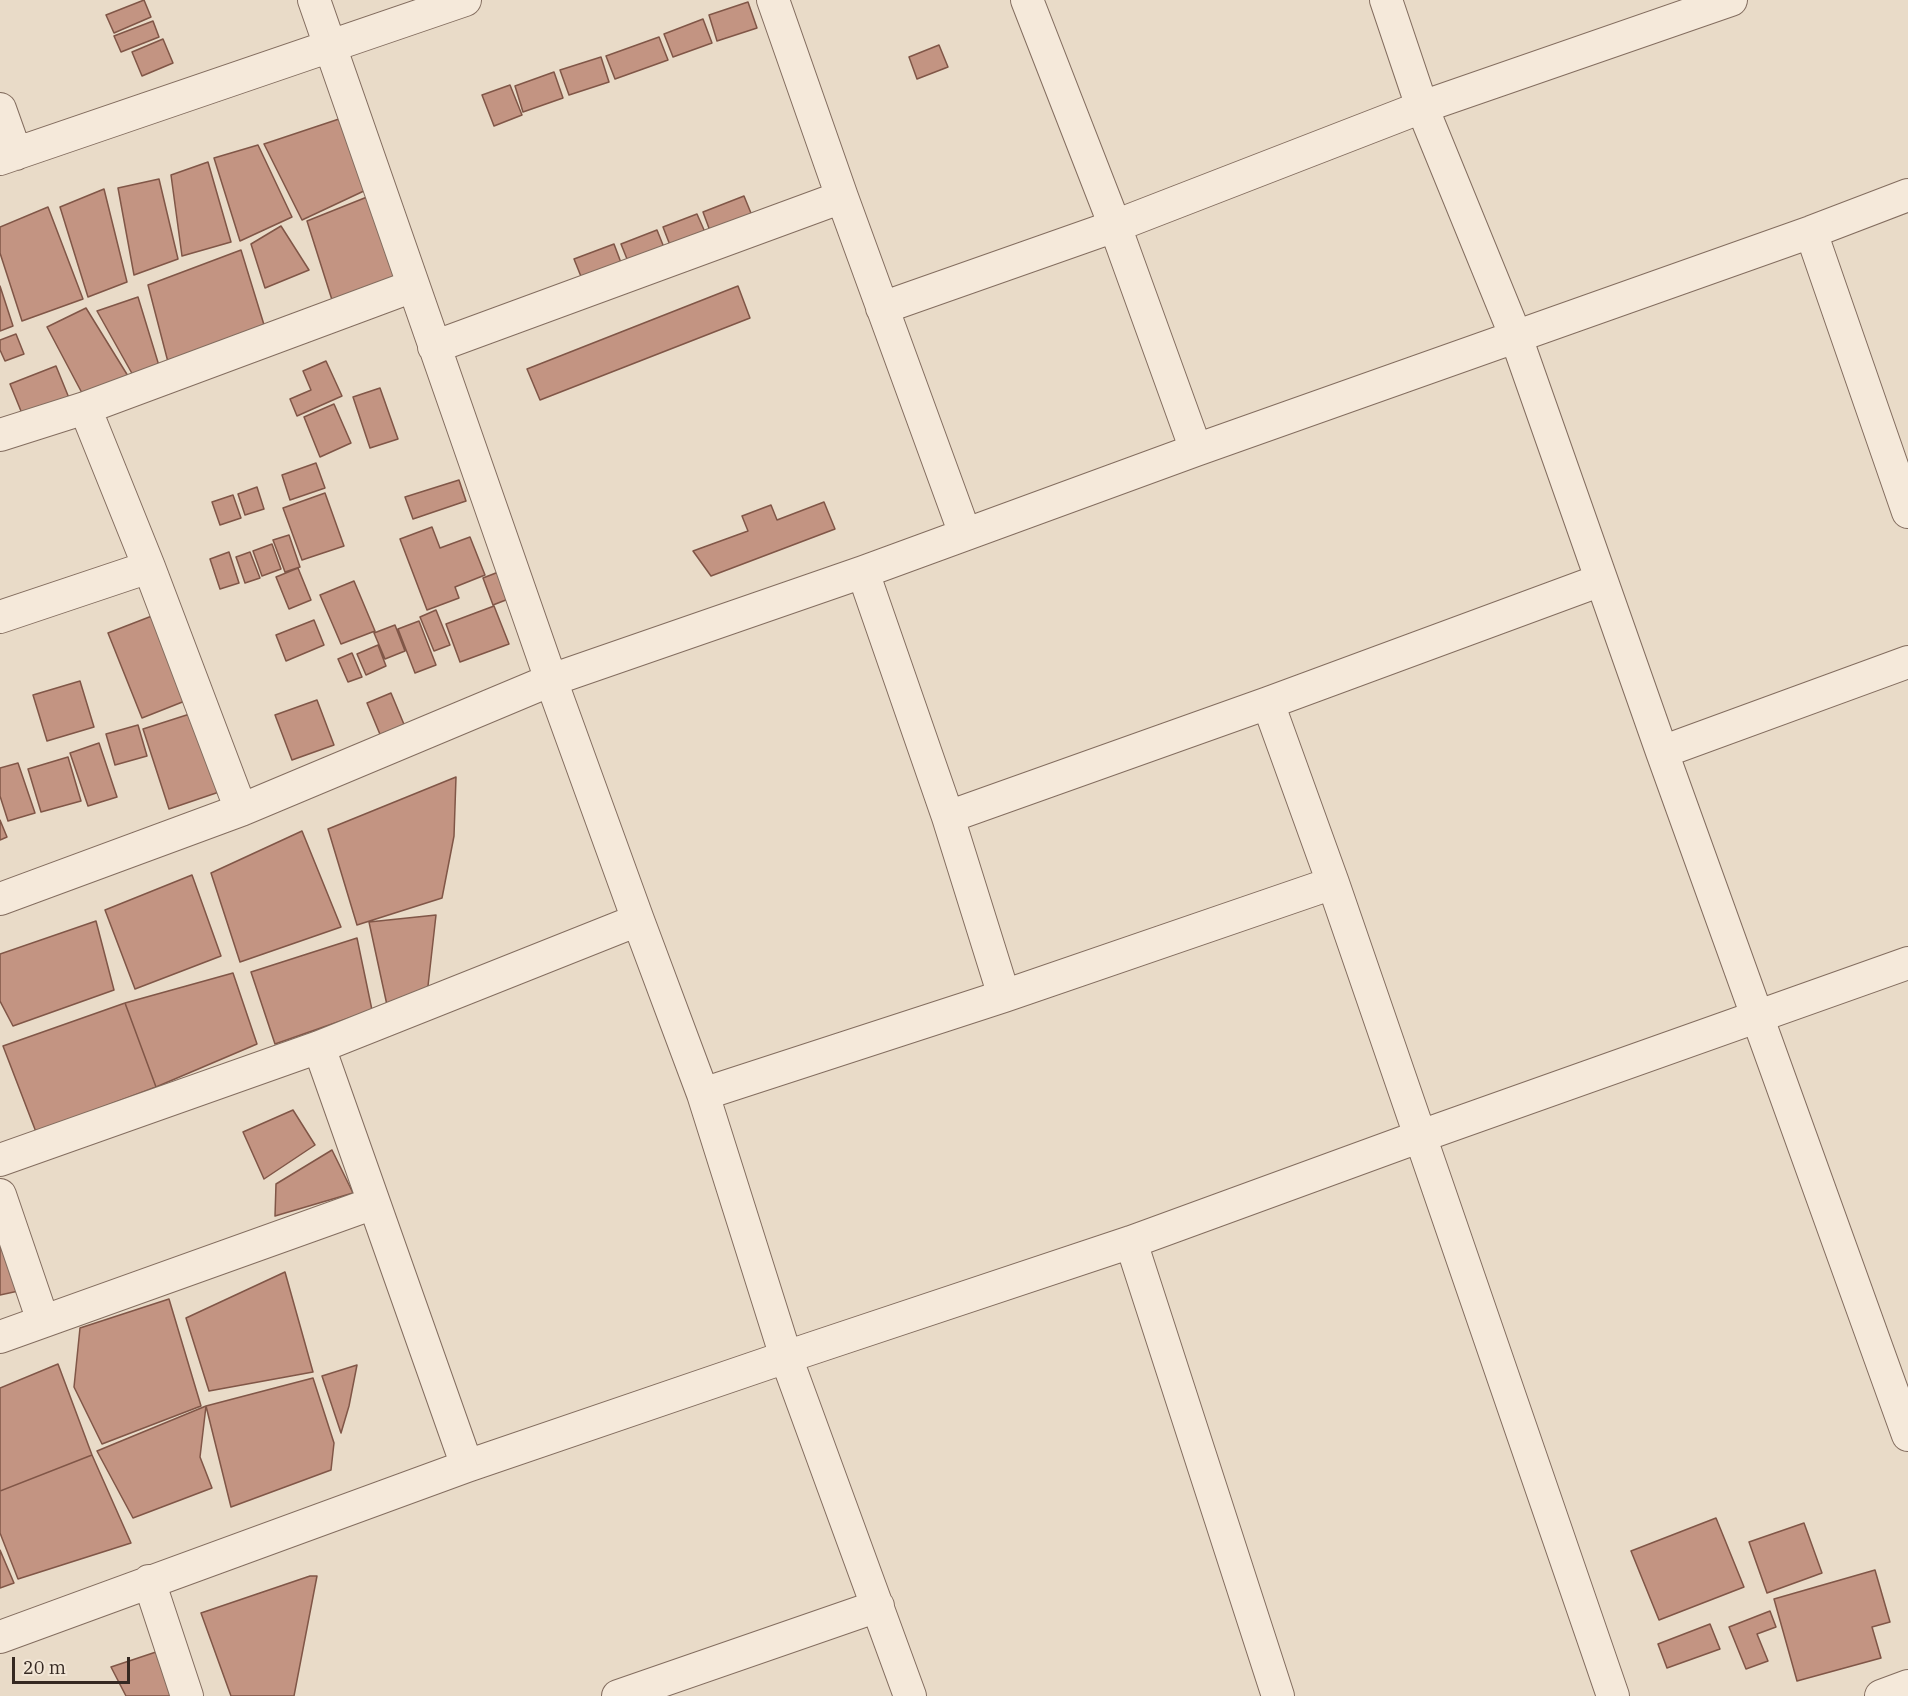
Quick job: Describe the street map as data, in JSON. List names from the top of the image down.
{
  "scale_bar": "20 m"
}
